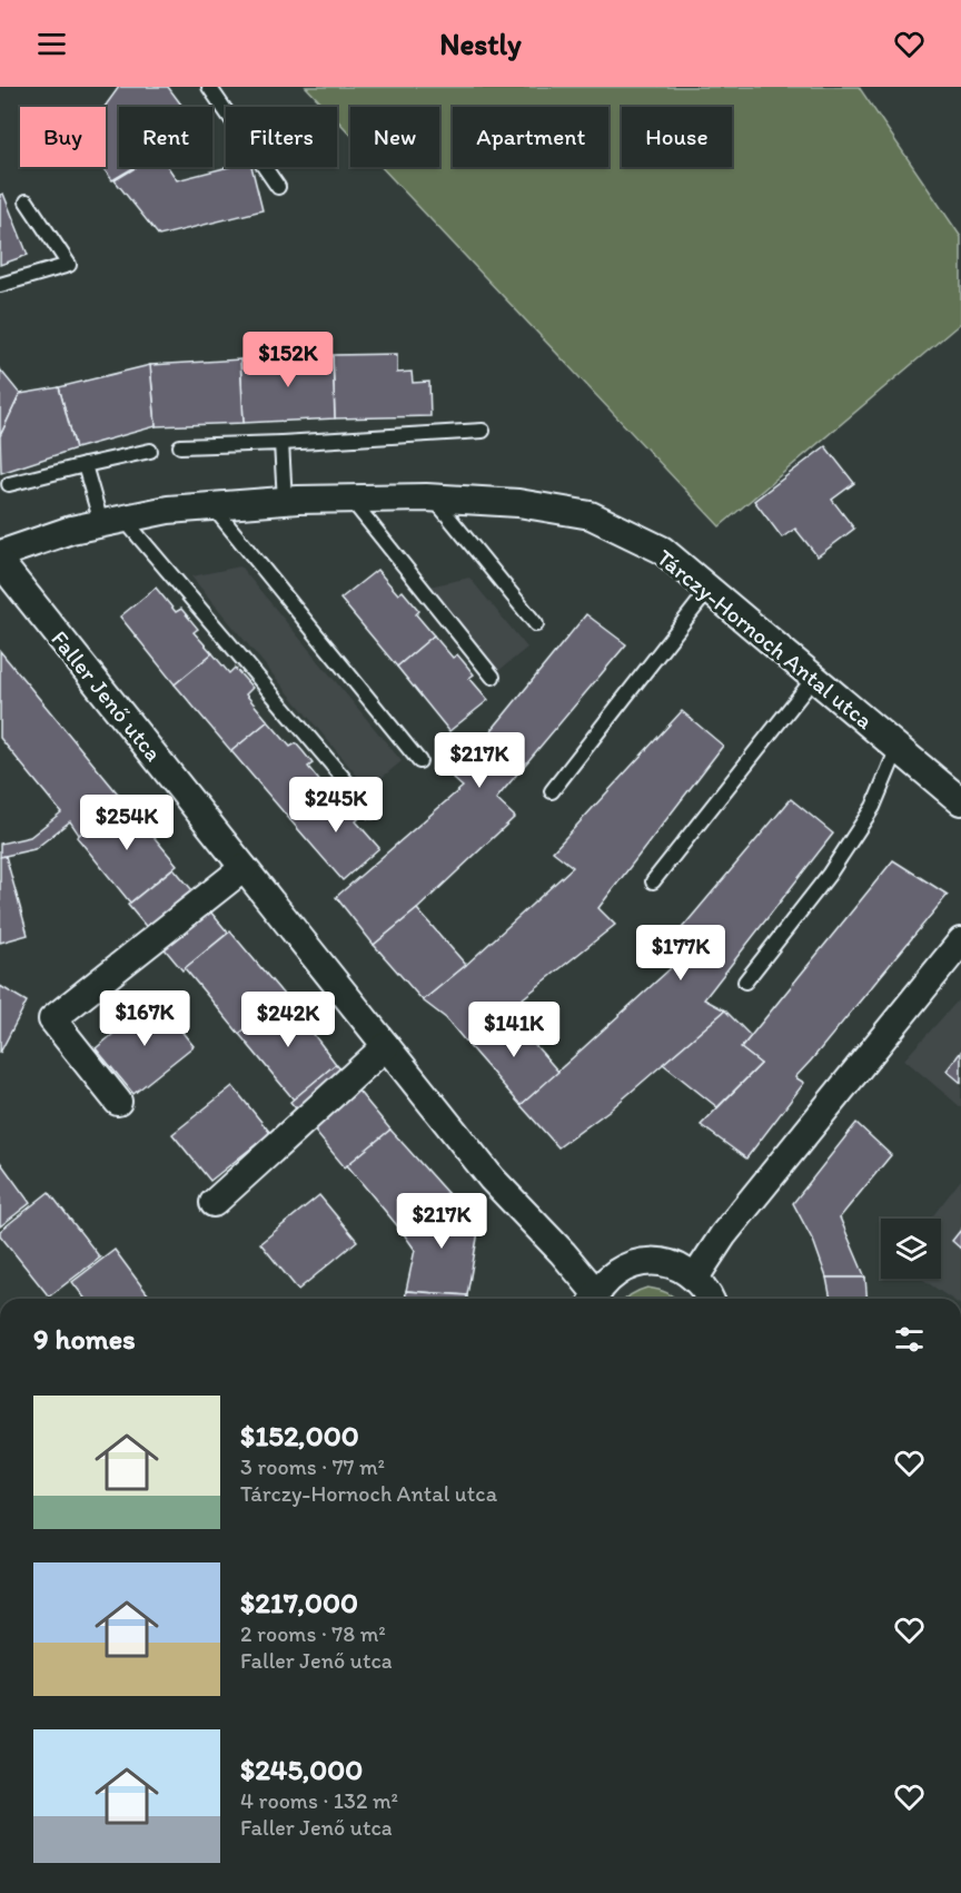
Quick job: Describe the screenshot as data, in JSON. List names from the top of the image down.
{
  "streets": {
    "street": ["Tárczy-Hornoch Antal utca", "Faller Jenő utca"]
  },
  "page": {
    "header": "Nestly",
    "chip": [
      "Buy",
      "Rent",
      "Filters",
      "New",
      "Apartment",
      "House"
    ],
    "price": [
      "$152K",
      "$217K",
      "$245K",
      "$254K",
      "$177K",
      "$167K",
      "$242K",
      "$141K",
      "$217K"
    ],
    "heading": "9 homes",
    "list": [
      {
        "name": "$152,000",
        "note": "3 rooms · 77 m² · Tárczy-Hornoch Antal utca"
      },
      {
        "name": "$217,000",
        "note": "2 rooms · 78 m² · Faller Jenő utca"
      },
      {
        "name": "$245,000",
        "note": "4 rooms · 132 m² · Faller Jenő utca"
      }
    ]
  }
}
